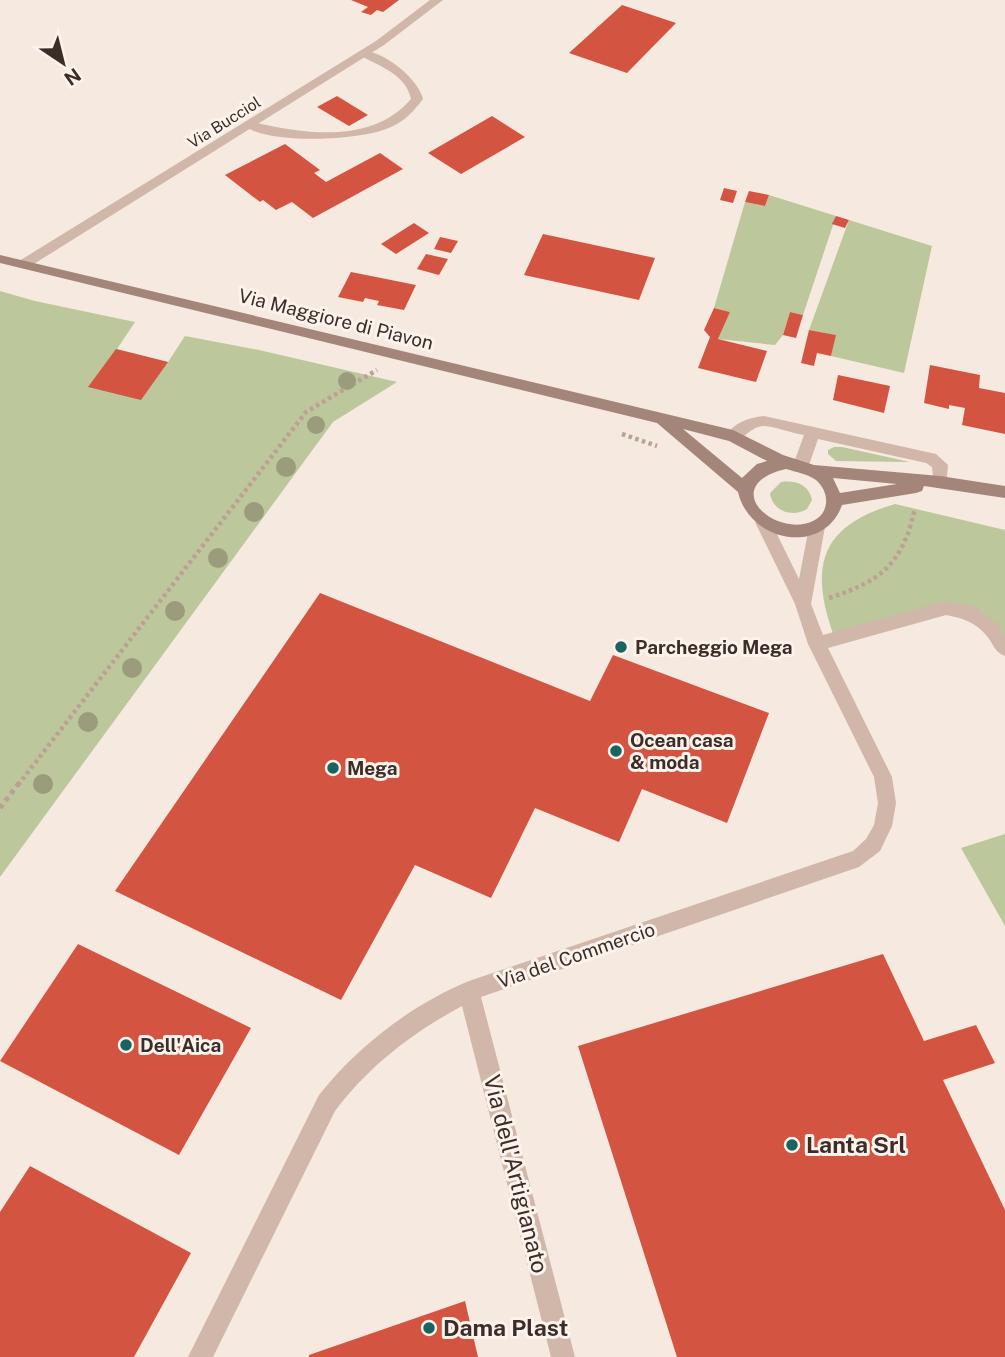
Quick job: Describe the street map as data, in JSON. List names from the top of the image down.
{
  "streets": {
    "main road": ["Via Maggiore di Piavon"],
    "street": ["Via Bucciol", "Via del Commercio", "Via dell'Artigianato"]
  },
  "crossings": [
    ["Via Bucciol", "Via Maggiore di Piavon"],
    ["Via Maggiore di Piavon", "Via del Commercio"],
    ["Via del Commercio", "Via dell'Artigianato"]
  ],
  "places": [
    "Parcheggio Mega",
    "Ocean casa & moda",
    "Mega",
    "Dell'Aica",
    "Lanta Srl",
    "Dama Plast"
  ],
  "north": "bottom right"
}
